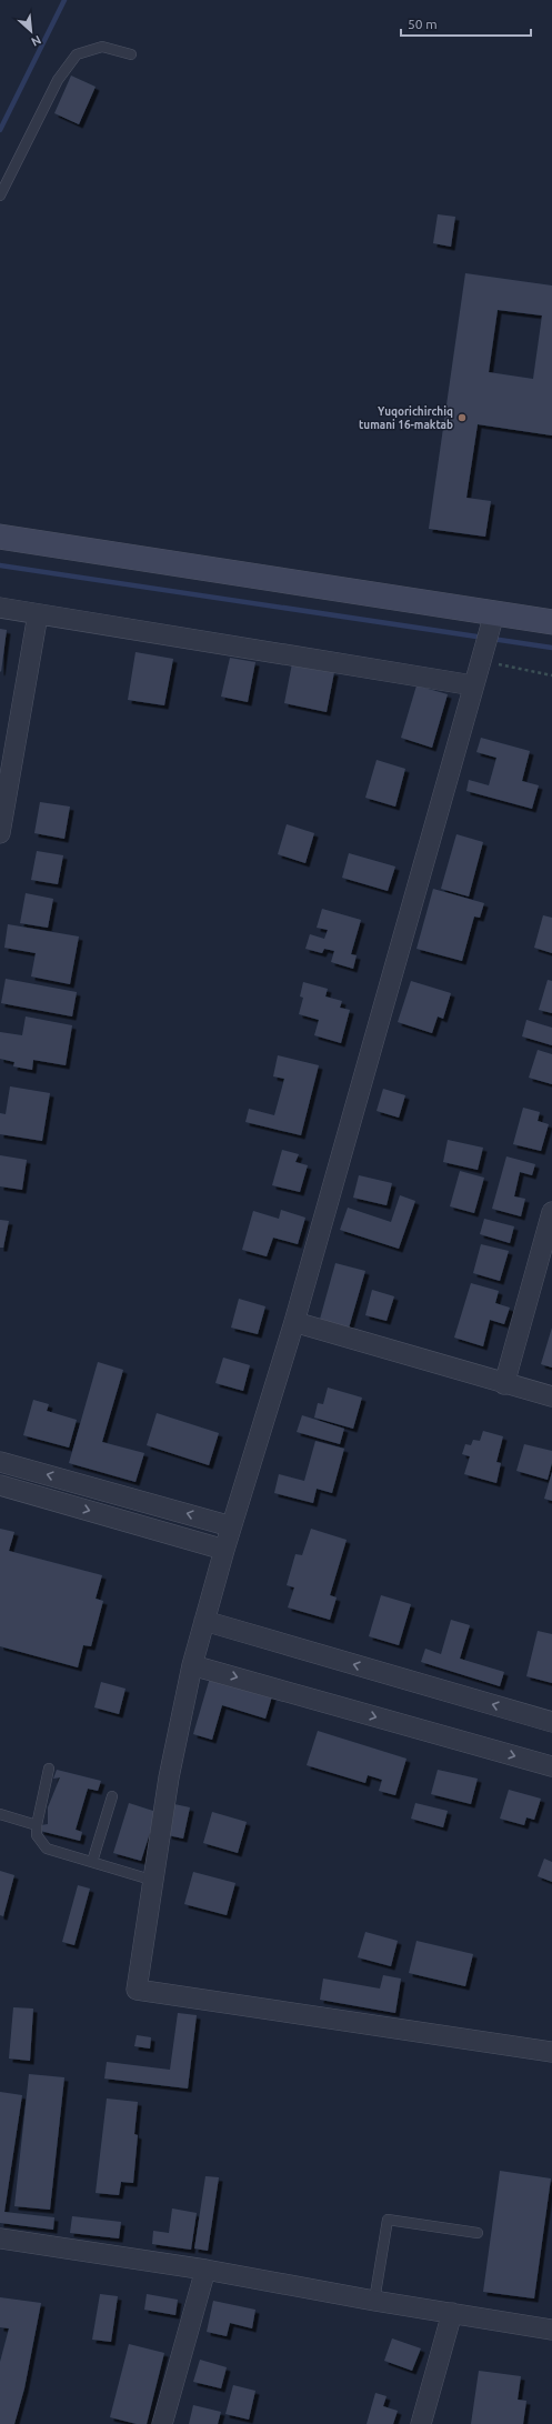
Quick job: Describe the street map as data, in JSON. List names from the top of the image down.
{
  "places": ["Yuqorichirchiq tumani 16-maktab"],
  "scale_bar": "50 m",
  "north": "bottom right"
}
